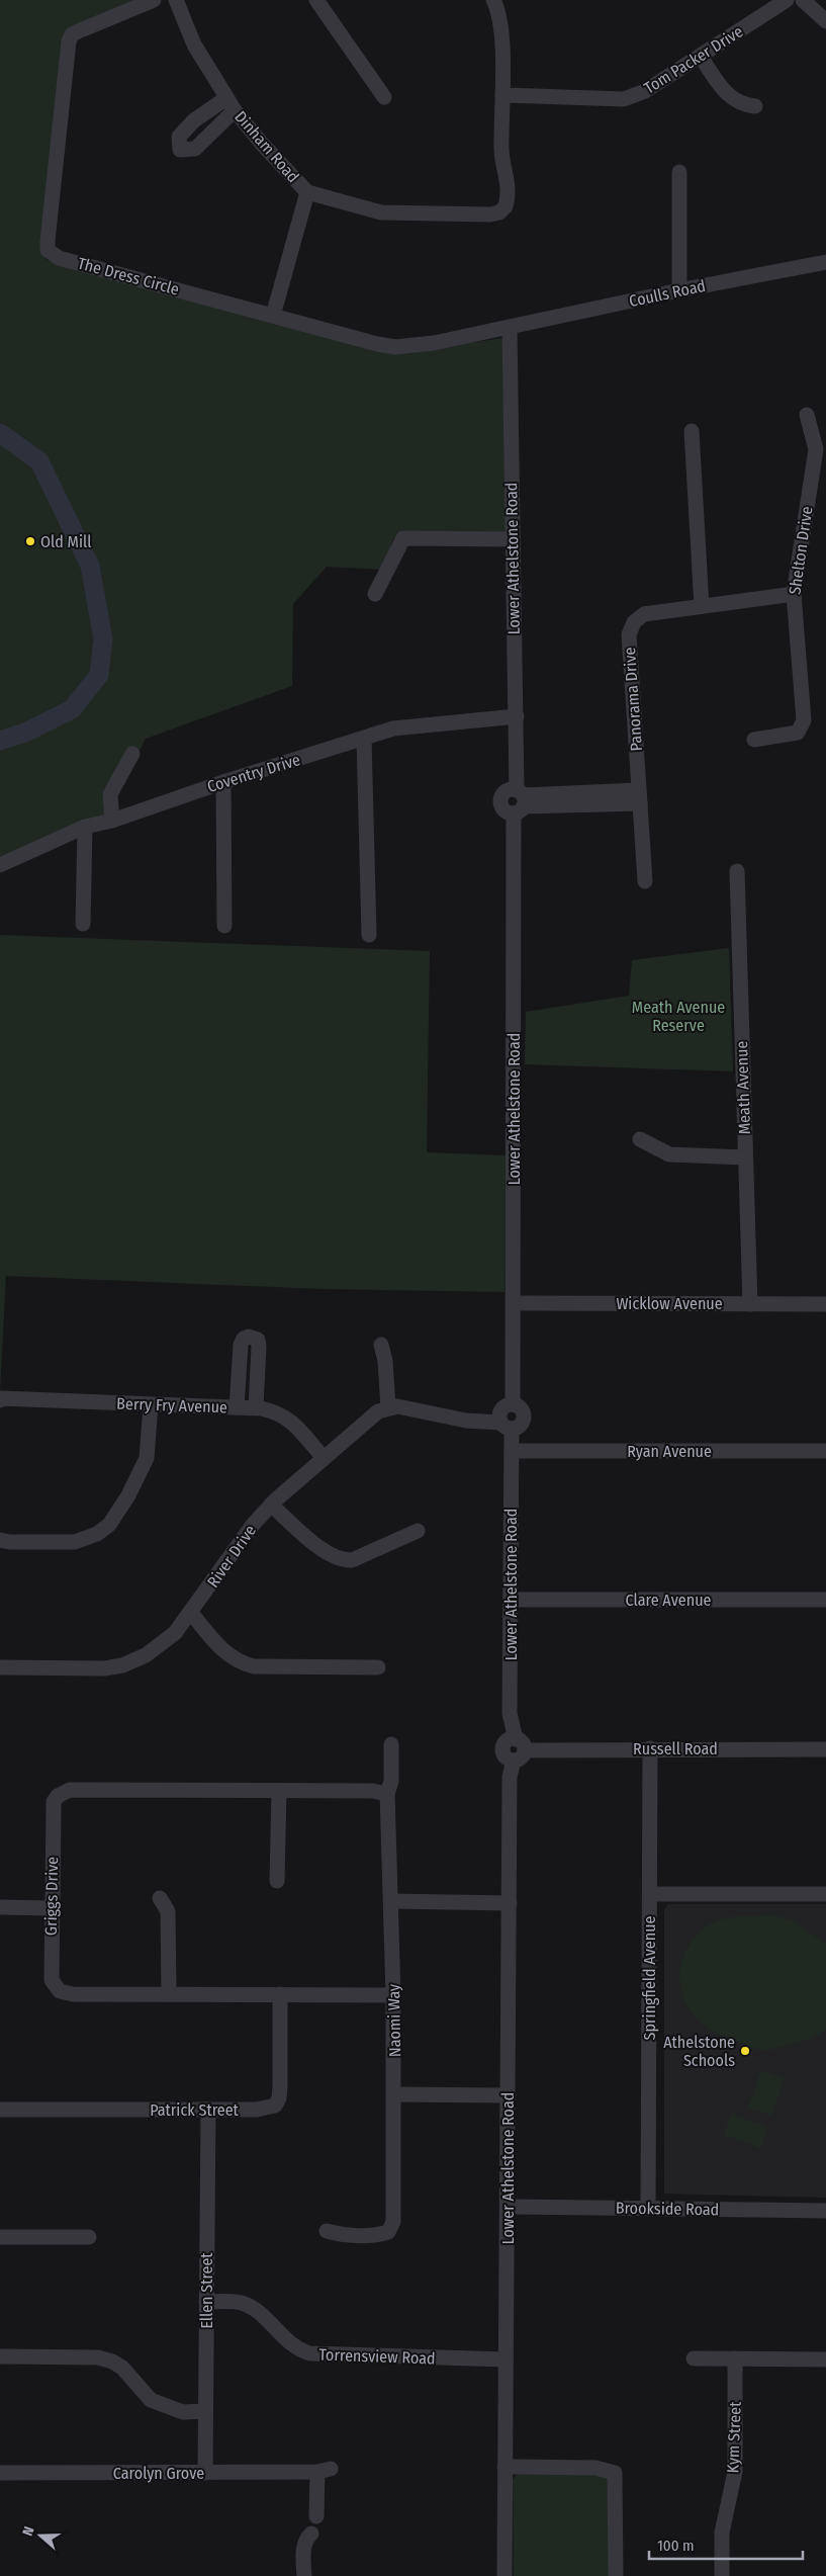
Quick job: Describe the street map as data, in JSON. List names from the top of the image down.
{
  "streets": {
    "street": [
      "Tom Packer Drive",
      "Dinham Road",
      "The Dress Circle",
      "Coulls Road",
      "Shelton Drive",
      "Lower Athelstone Road",
      "Panorama Drive",
      "Coventry Drive",
      "Meath Avenue",
      "Wicklow Avenue",
      "Berry Fry Avenue",
      "Ryan Avenue",
      "River Drive",
      "Clare Avenue",
      "Russell Road",
      "Griggs Drive",
      "Springfield Avenue",
      "Naomi Way",
      "Patrick Street",
      "Brookside Road",
      "Ellen Street",
      "Torrensview Road",
      "Kym Street",
      "Carolyn Grove"
    ]
  },
  "crossings": [
    ["Tom Packer Drive", "Dinham Road"],
    ["The Dress Circle", "Coulls Road"],
    ["The Dress Circle", "Lower Athelstone Road"],
    ["Coulls Road", "Lower Athelstone Road"],
    ["Shelton Drive", "Panorama Drive"],
    ["Lower Athelstone Road", "Coventry Drive"],
    ["Lower Athelstone Road", "Wicklow Avenue"],
    ["Lower Athelstone Road", "Ryan Avenue"],
    ["Lower Athelstone Road", "Clare Avenue"],
    ["Lower Athelstone Road", "Russell Road"],
    ["Lower Athelstone Road", "Brookside Road"],
    ["Lower Athelstone Road", "Torrensview Road"],
    ["Meath Avenue", "Wicklow Avenue"],
    ["Berry Fry Avenue", "River Drive"],
    ["Russell Road", "Springfield Avenue"],
    ["Griggs Drive", "Naomi Way"],
    ["Griggs Drive", "Patrick Street"],
    ["Springfield Avenue", "Brookside Road"],
    ["Patrick Street", "Ellen Street"],
    ["Ellen Street", "Torrensview Road"],
    ["Ellen Street", "Carolyn Grove"]
  ],
  "parks": ["Meath Avenue Reserve"],
  "places": ["Old Mill", "Athelstone Schools"],
  "scale_bar": "100 m",
  "north": "left"
}
